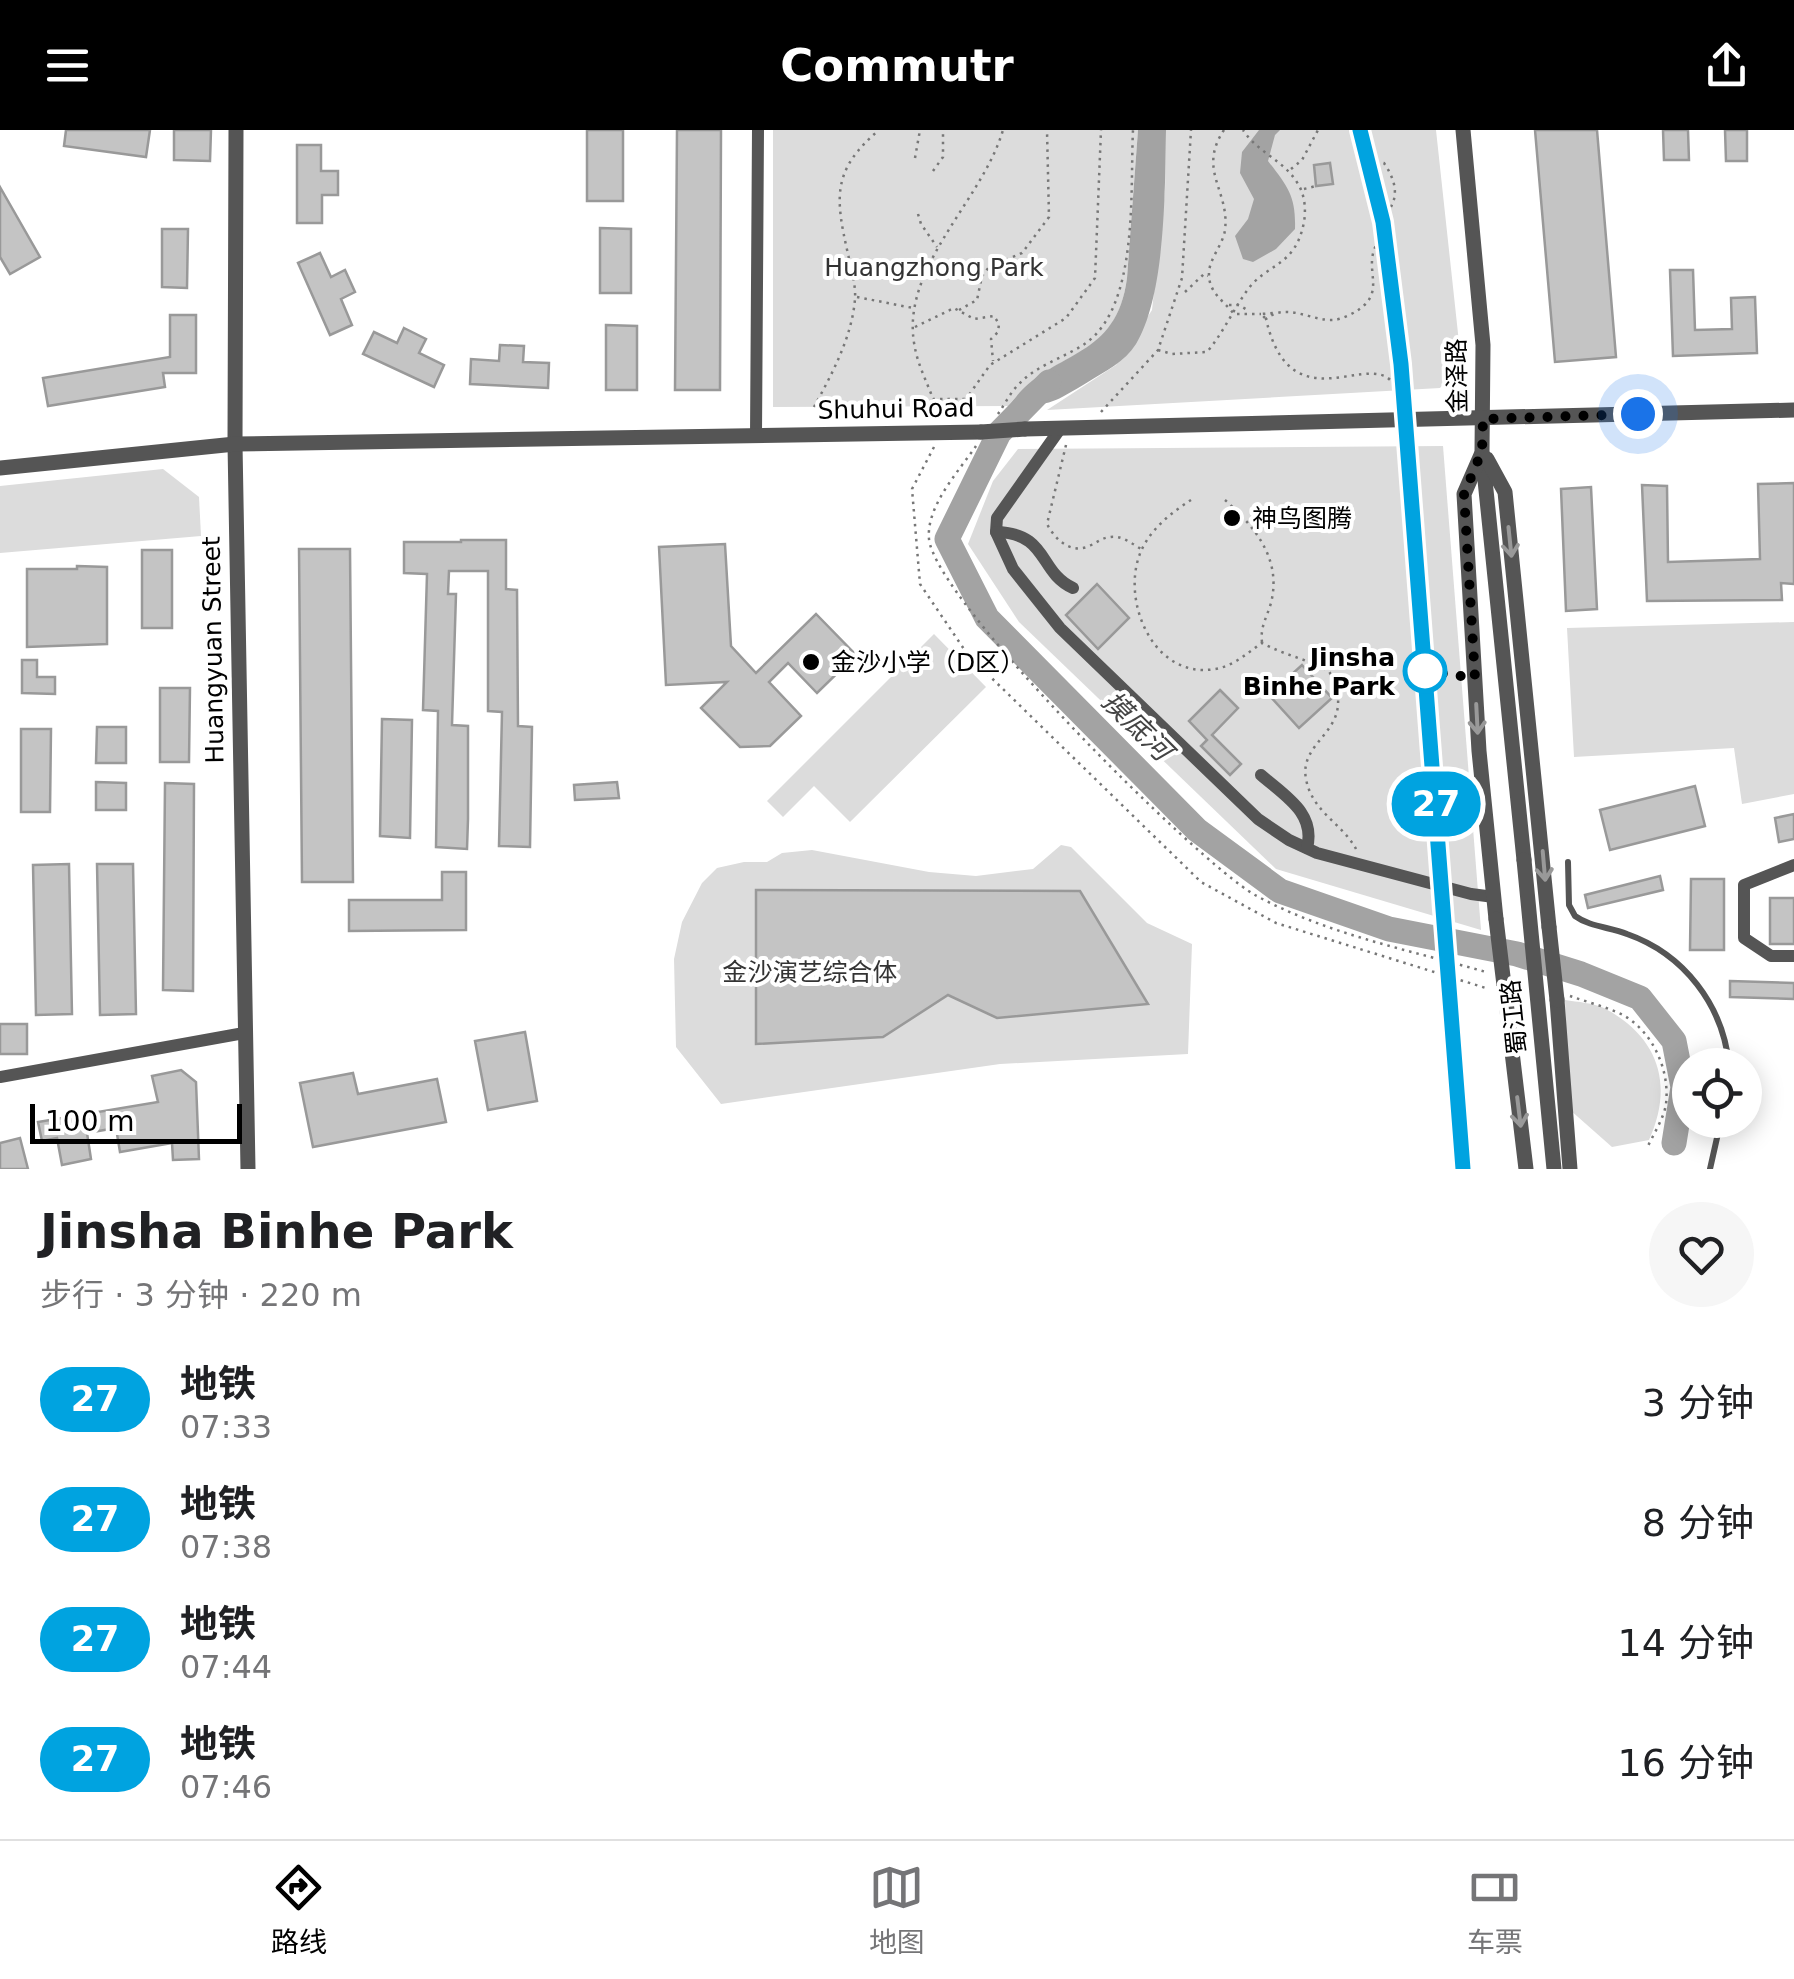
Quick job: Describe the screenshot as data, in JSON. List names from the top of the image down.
{
  "streets": {
    "street": [
      "金泽路",
      "Shuhui Road",
      "Huangyuan Street",
      "蜀江路"
    ]
  },
  "crossings": [
    ["金泽路", "Shuhui Road"],
    ["金泽路", "蜀江路"],
    ["Shuhui Road", "Huangyuan Street"]
  ],
  "water": ["摸底河"],
  "parks": ["Huangzhong Park", "金沙演艺综合体"],
  "places": ["神鸟图腾", "金沙小学（D区）", "Jinsha Binhe Park"],
  "lines": ["metro line 27"],
  "scale_bar": "100 m",
  "page": {
    "header": "Commutr",
    "on_map": "27",
    "scale": "100 m",
    "heading": ["Jinsha Binhe Park", "步行 · 3 分钟 · 220 m"],
    "list": [
      {
        "mark": "27",
        "name": "地铁",
        "note": "07:33",
        "value": "3 分钟"
      },
      {
        "mark": "27",
        "name": "地铁",
        "note": "07:38",
        "value": "8 分钟"
      },
      {
        "mark": "27",
        "name": "地铁",
        "note": "07:44",
        "value": "14 分钟"
      },
      {
        "mark": "27",
        "name": "地铁",
        "note": "07:46",
        "value": "16 分钟"
      }
    ],
    "tabs": ["路线", "地图", "车票"]
  }
}
